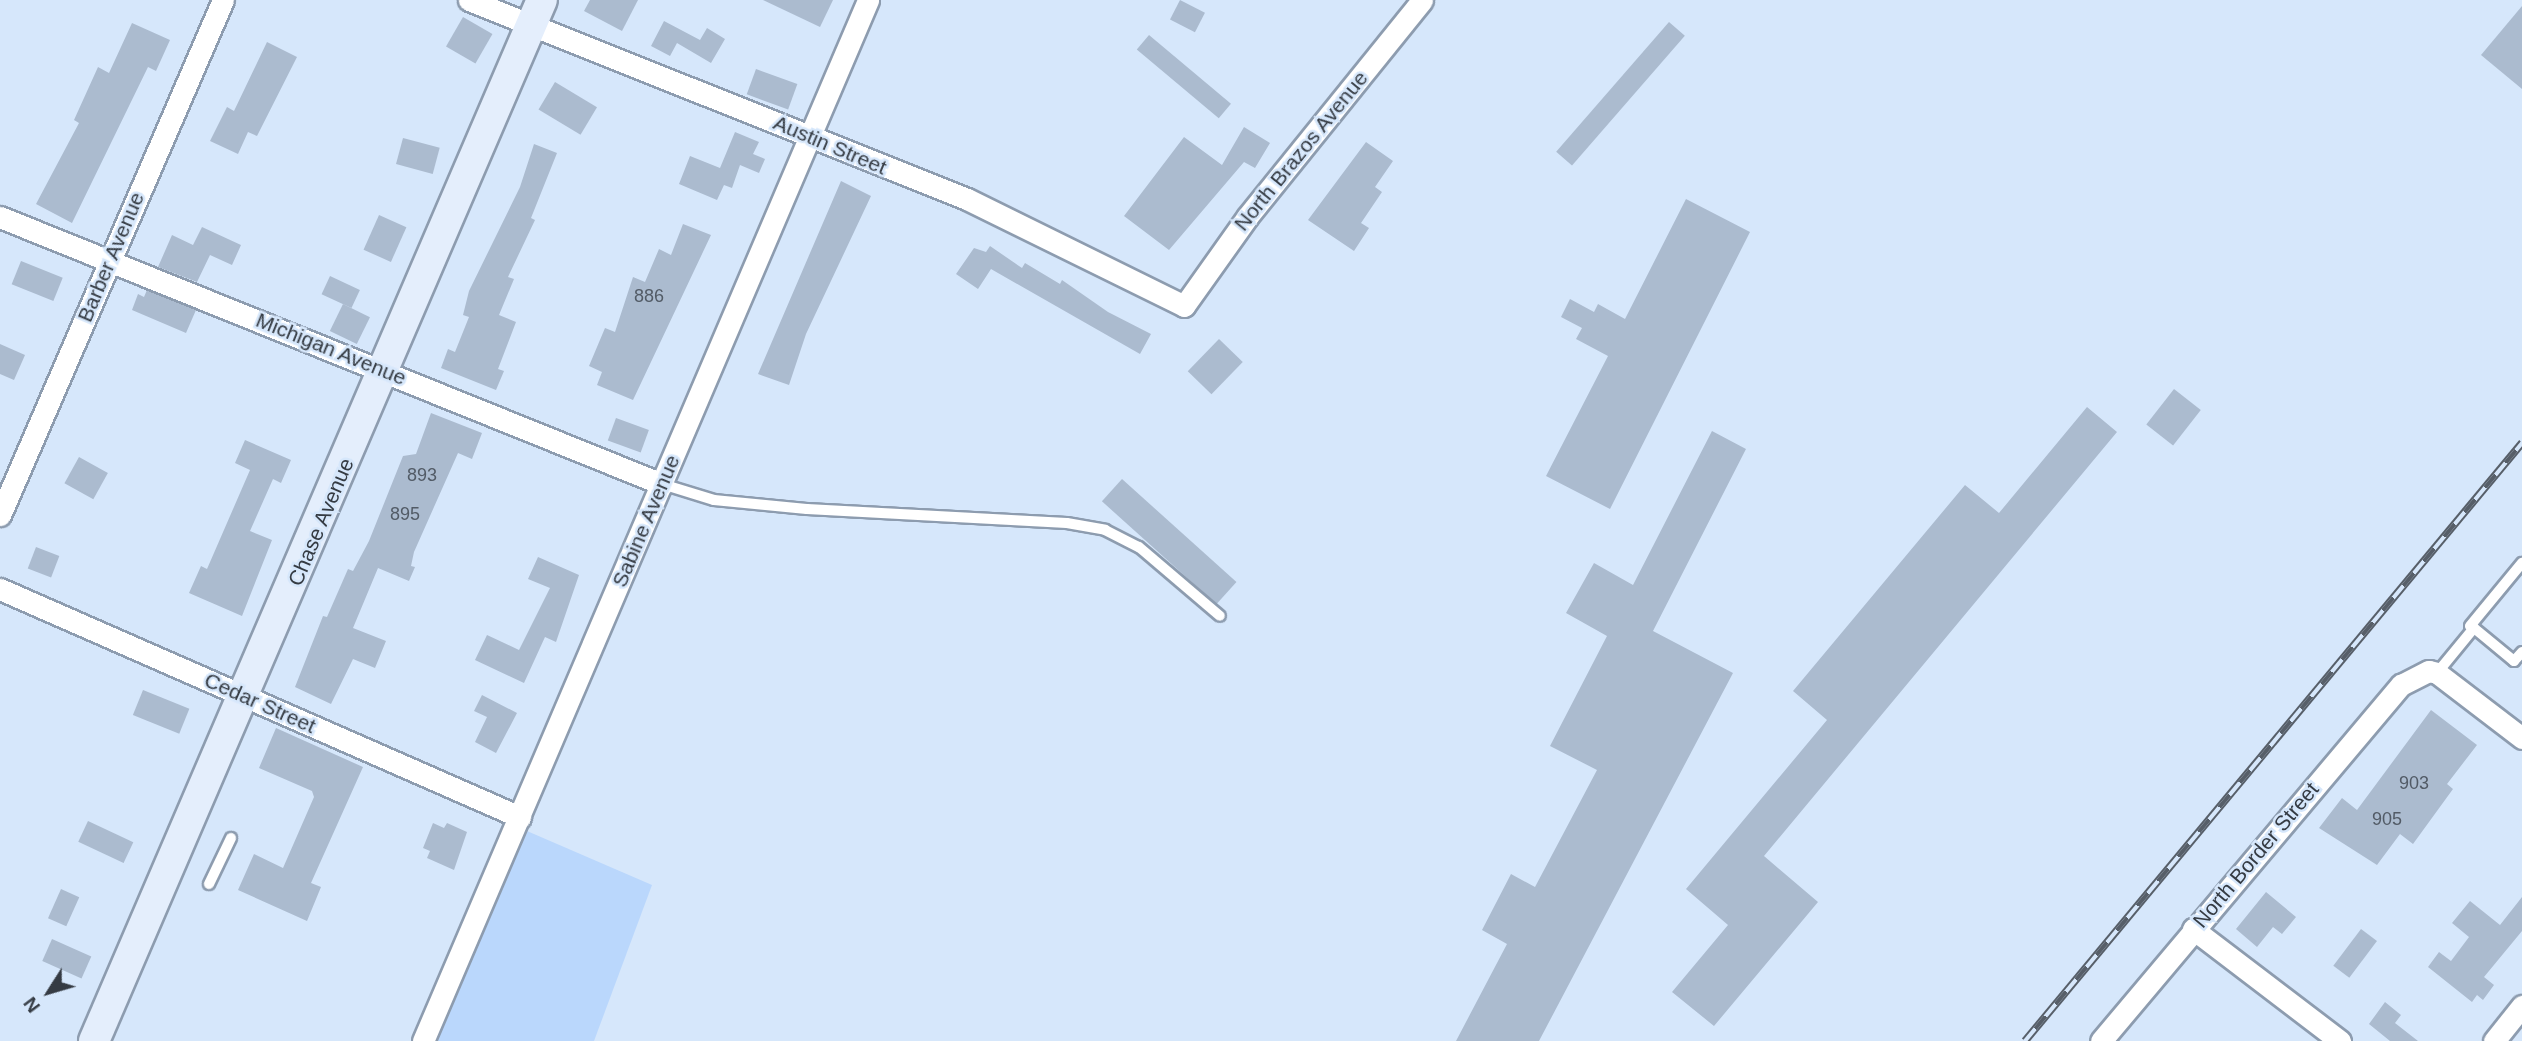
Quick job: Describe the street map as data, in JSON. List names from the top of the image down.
{
  "streets": {
    "street": [
      "Austin Street",
      "North Brazos Avenue",
      "Barber Avenue",
      "Michigan Avenue",
      "Sabine Avenue",
      "Chase Avenue",
      "Cedar Street",
      "North Border Street"
    ]
  },
  "crossings": [
    ["Austin Street", "North Brazos Avenue"],
    ["Austin Street", "Sabine Avenue"],
    ["Austin Street", "Chase Avenue"],
    ["Barber Avenue", "Michigan Avenue"],
    ["Michigan Avenue", "Sabine Avenue"],
    ["Michigan Avenue", "Chase Avenue"],
    ["Sabine Avenue", "Cedar Street"],
    ["Chase Avenue", "Cedar Street"]
  ],
  "house_numbers": [
    "886",
    "893",
    "895",
    "903",
    "905"
  ],
  "north": "bottom left"
}
